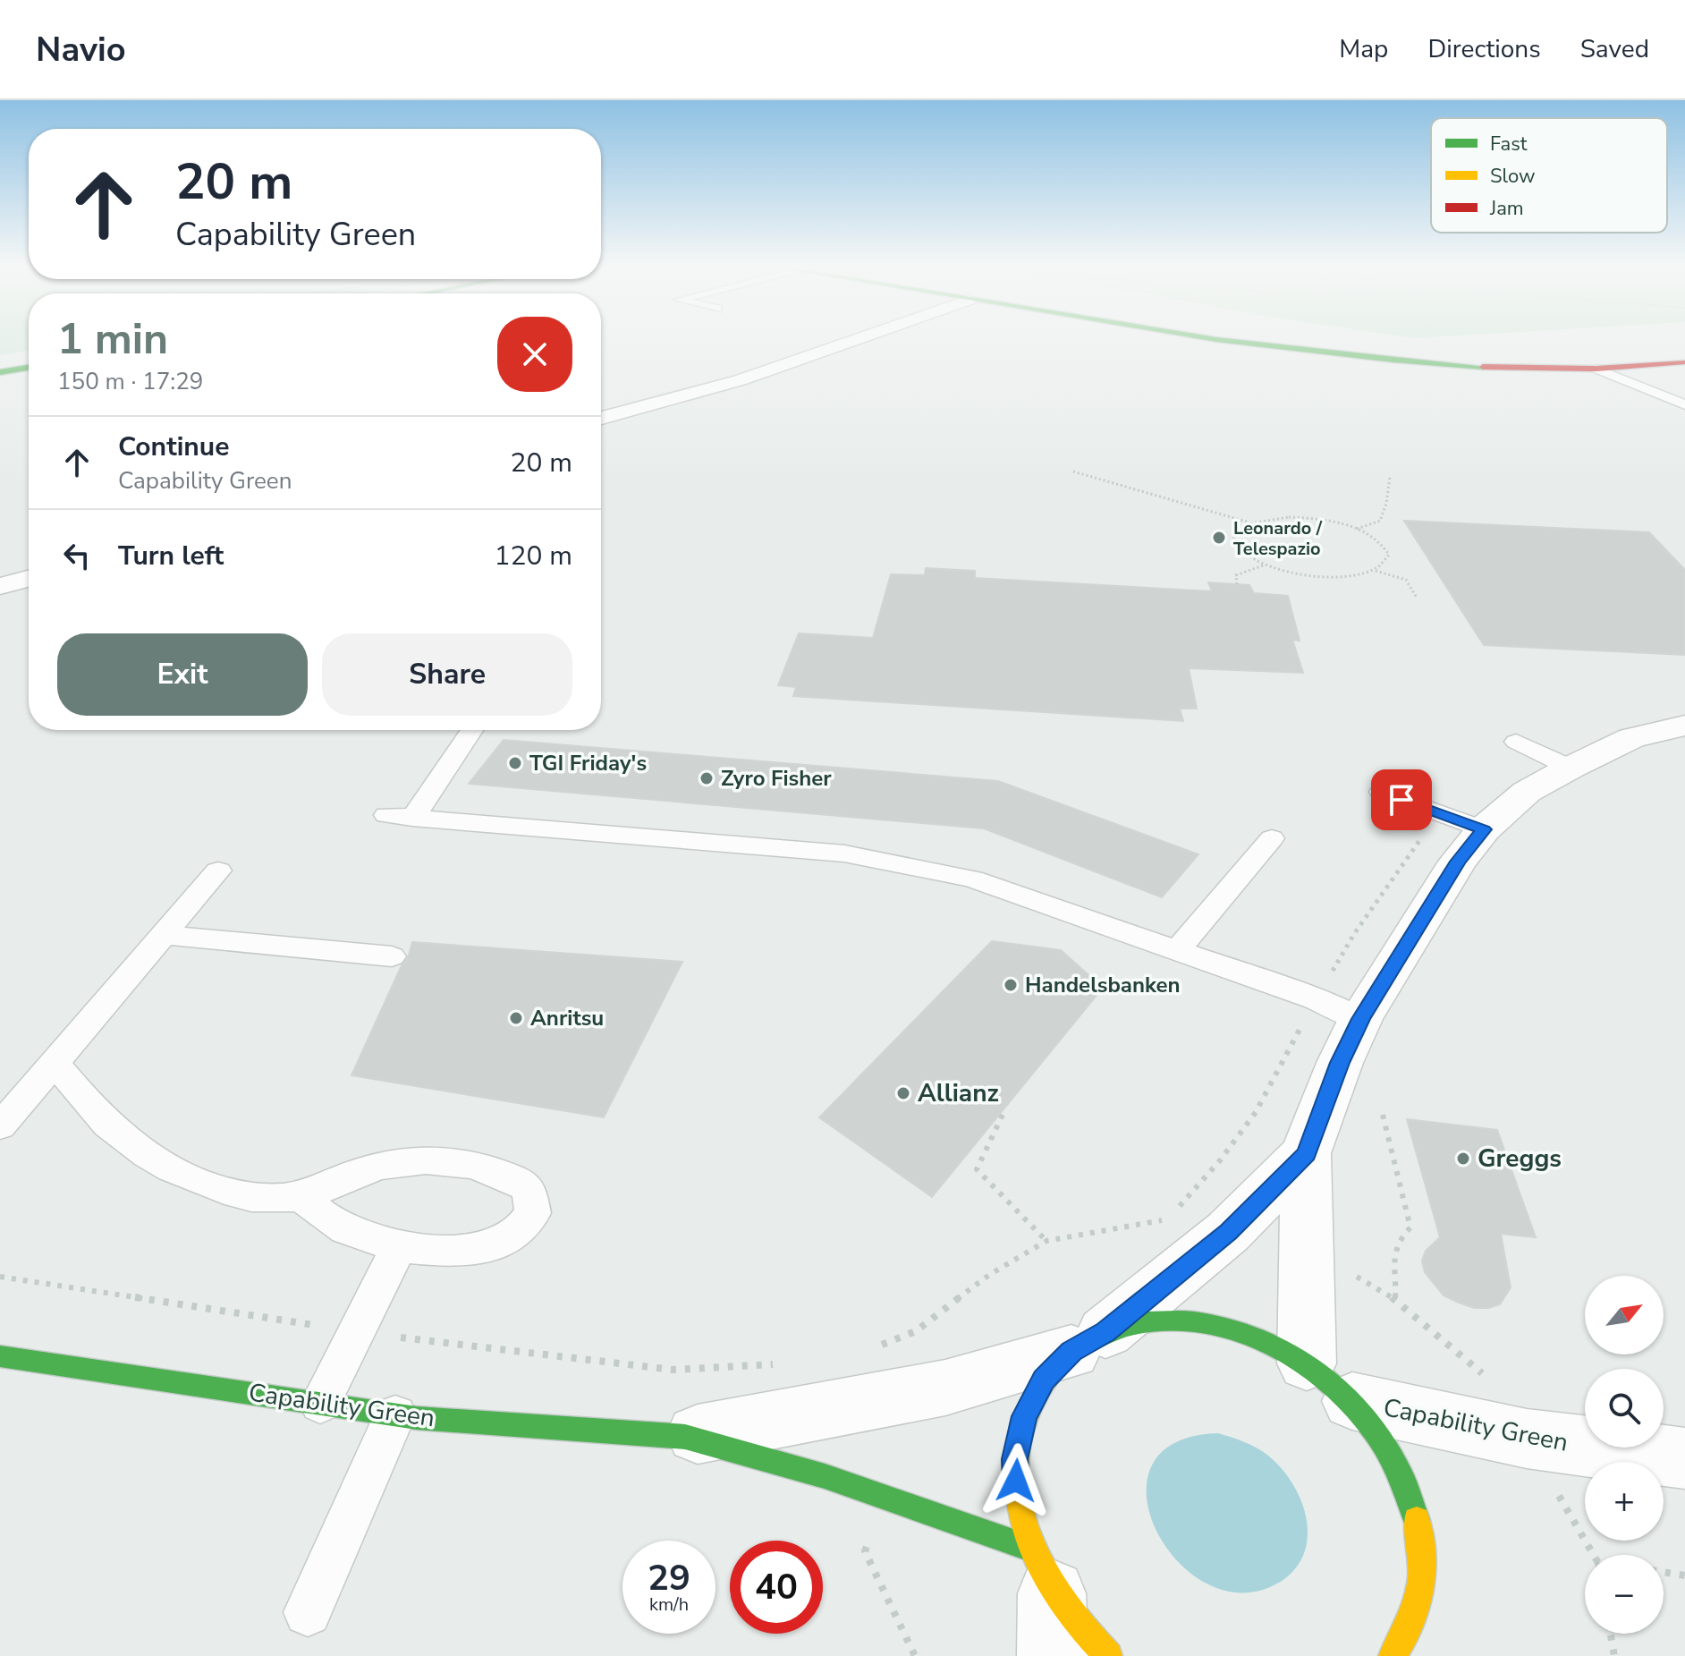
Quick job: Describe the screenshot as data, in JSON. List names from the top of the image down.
{
  "streets": {
    "street": ["Capability Green"]
  },
  "places": [
    "Leonardo / Telespazio",
    "TGI Friday's",
    "Zyro Fisher",
    "Handelsbanken",
    "Anritsu",
    "Allianz",
    "Greggs"
  ],
  "legend": ["Fast", "Slow", "Jam"],
  "north": "top right",
  "page": {
    "header": "Navio",
    "nav": ["Map", "Directions", "Saved"],
    "turn": ["20 m", "Capability Green"],
    "heading": ["1 min", "150 m · 17:29"],
    "list": [
      {
        "name": "Continue",
        "note": "Capability Green",
        "value": "20 m"
      },
      {
        "name": "Turn left",
        "value": "120 m"
      }
    ],
    "buttons": ["Exit", "Share"],
    "map_buttons": ["+", "−"],
    "speed": "29 km/h",
    "limit": "40"
  }
}
